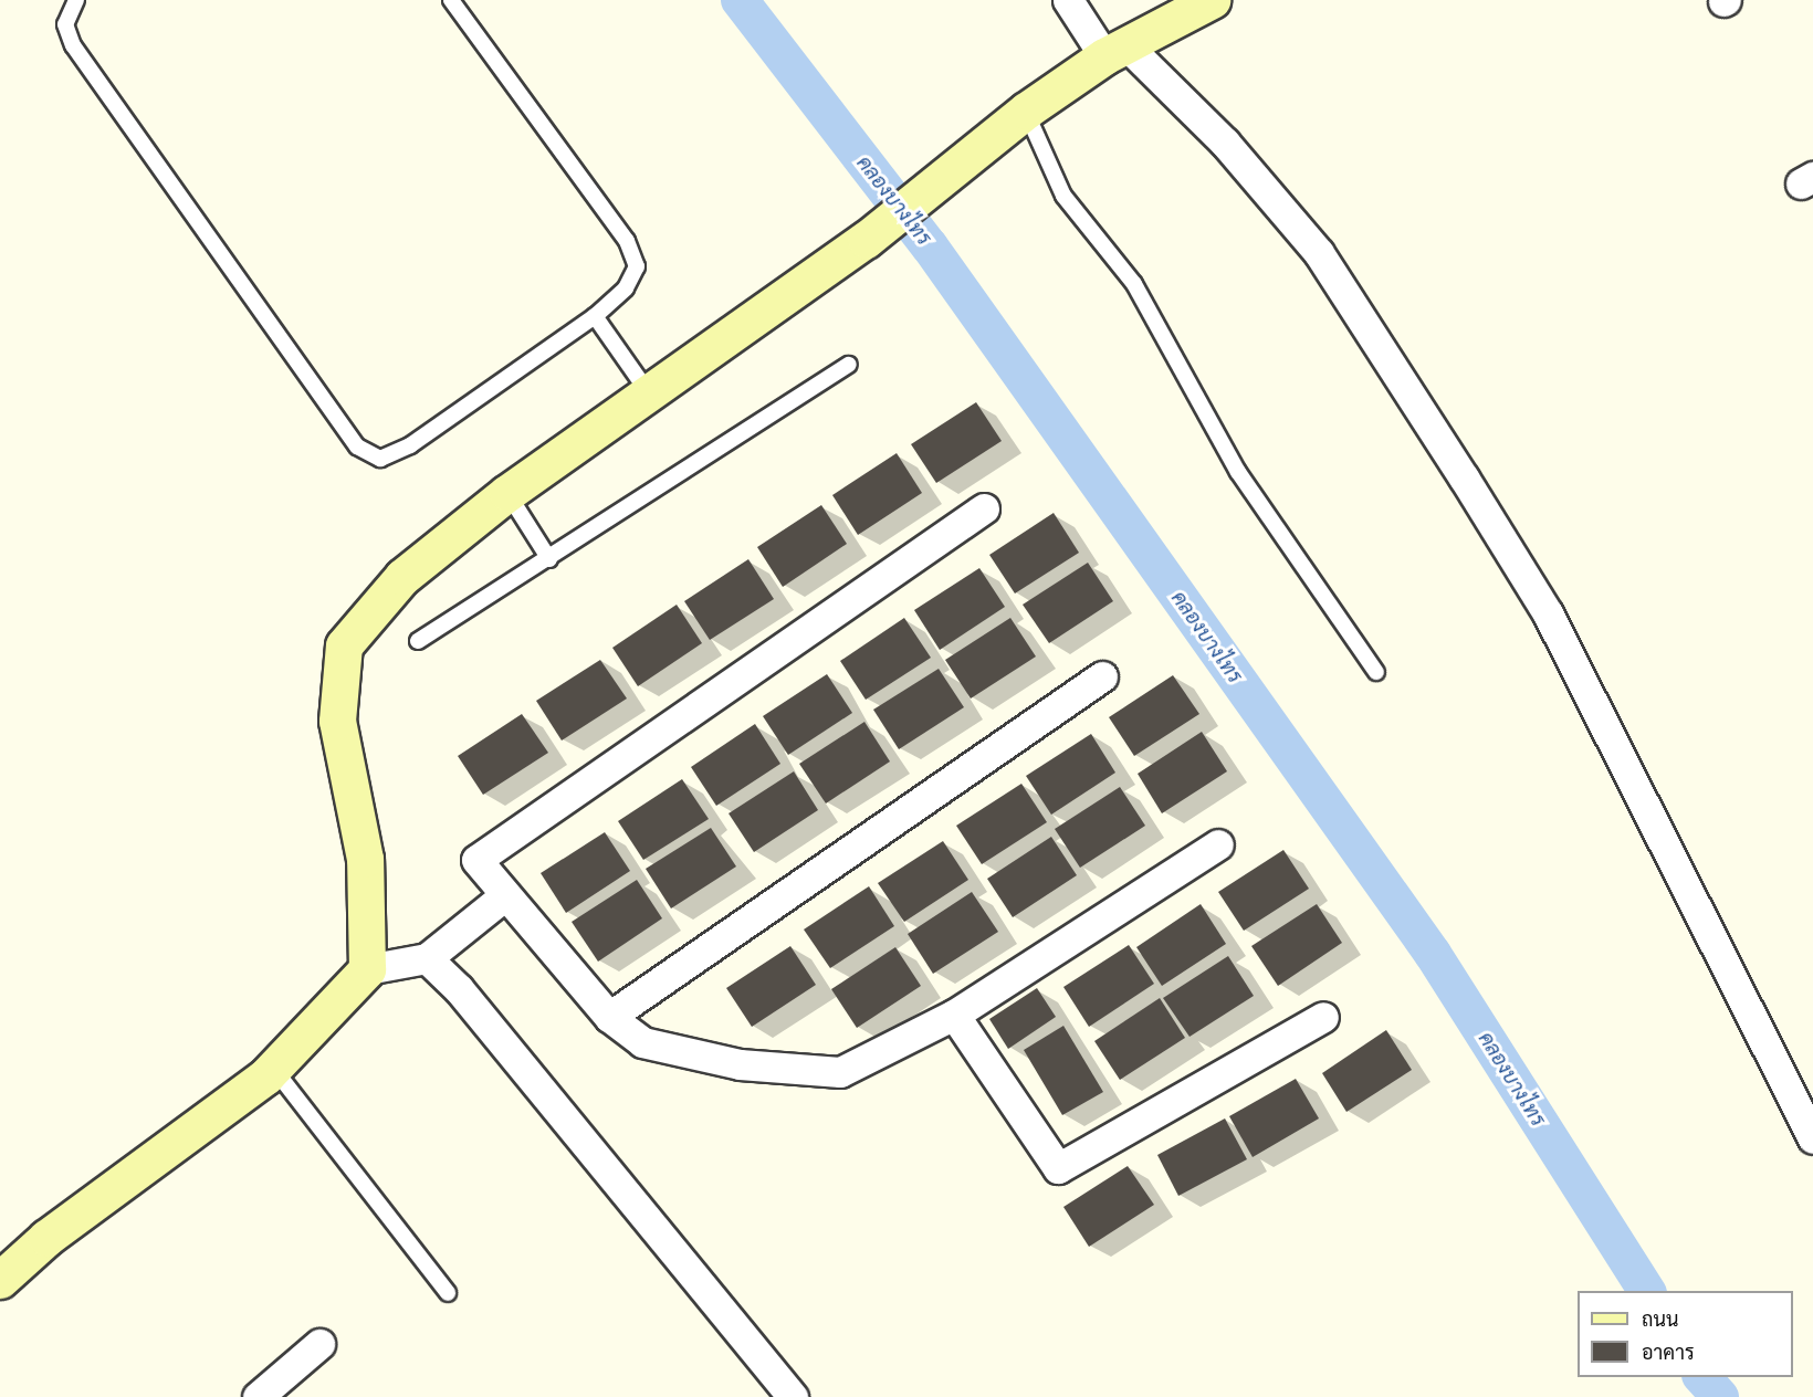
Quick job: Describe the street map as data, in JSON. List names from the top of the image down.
{
  "water": ["คลองบางไทร"],
  "legend": ["ถนน", "อาคาร"]
}
